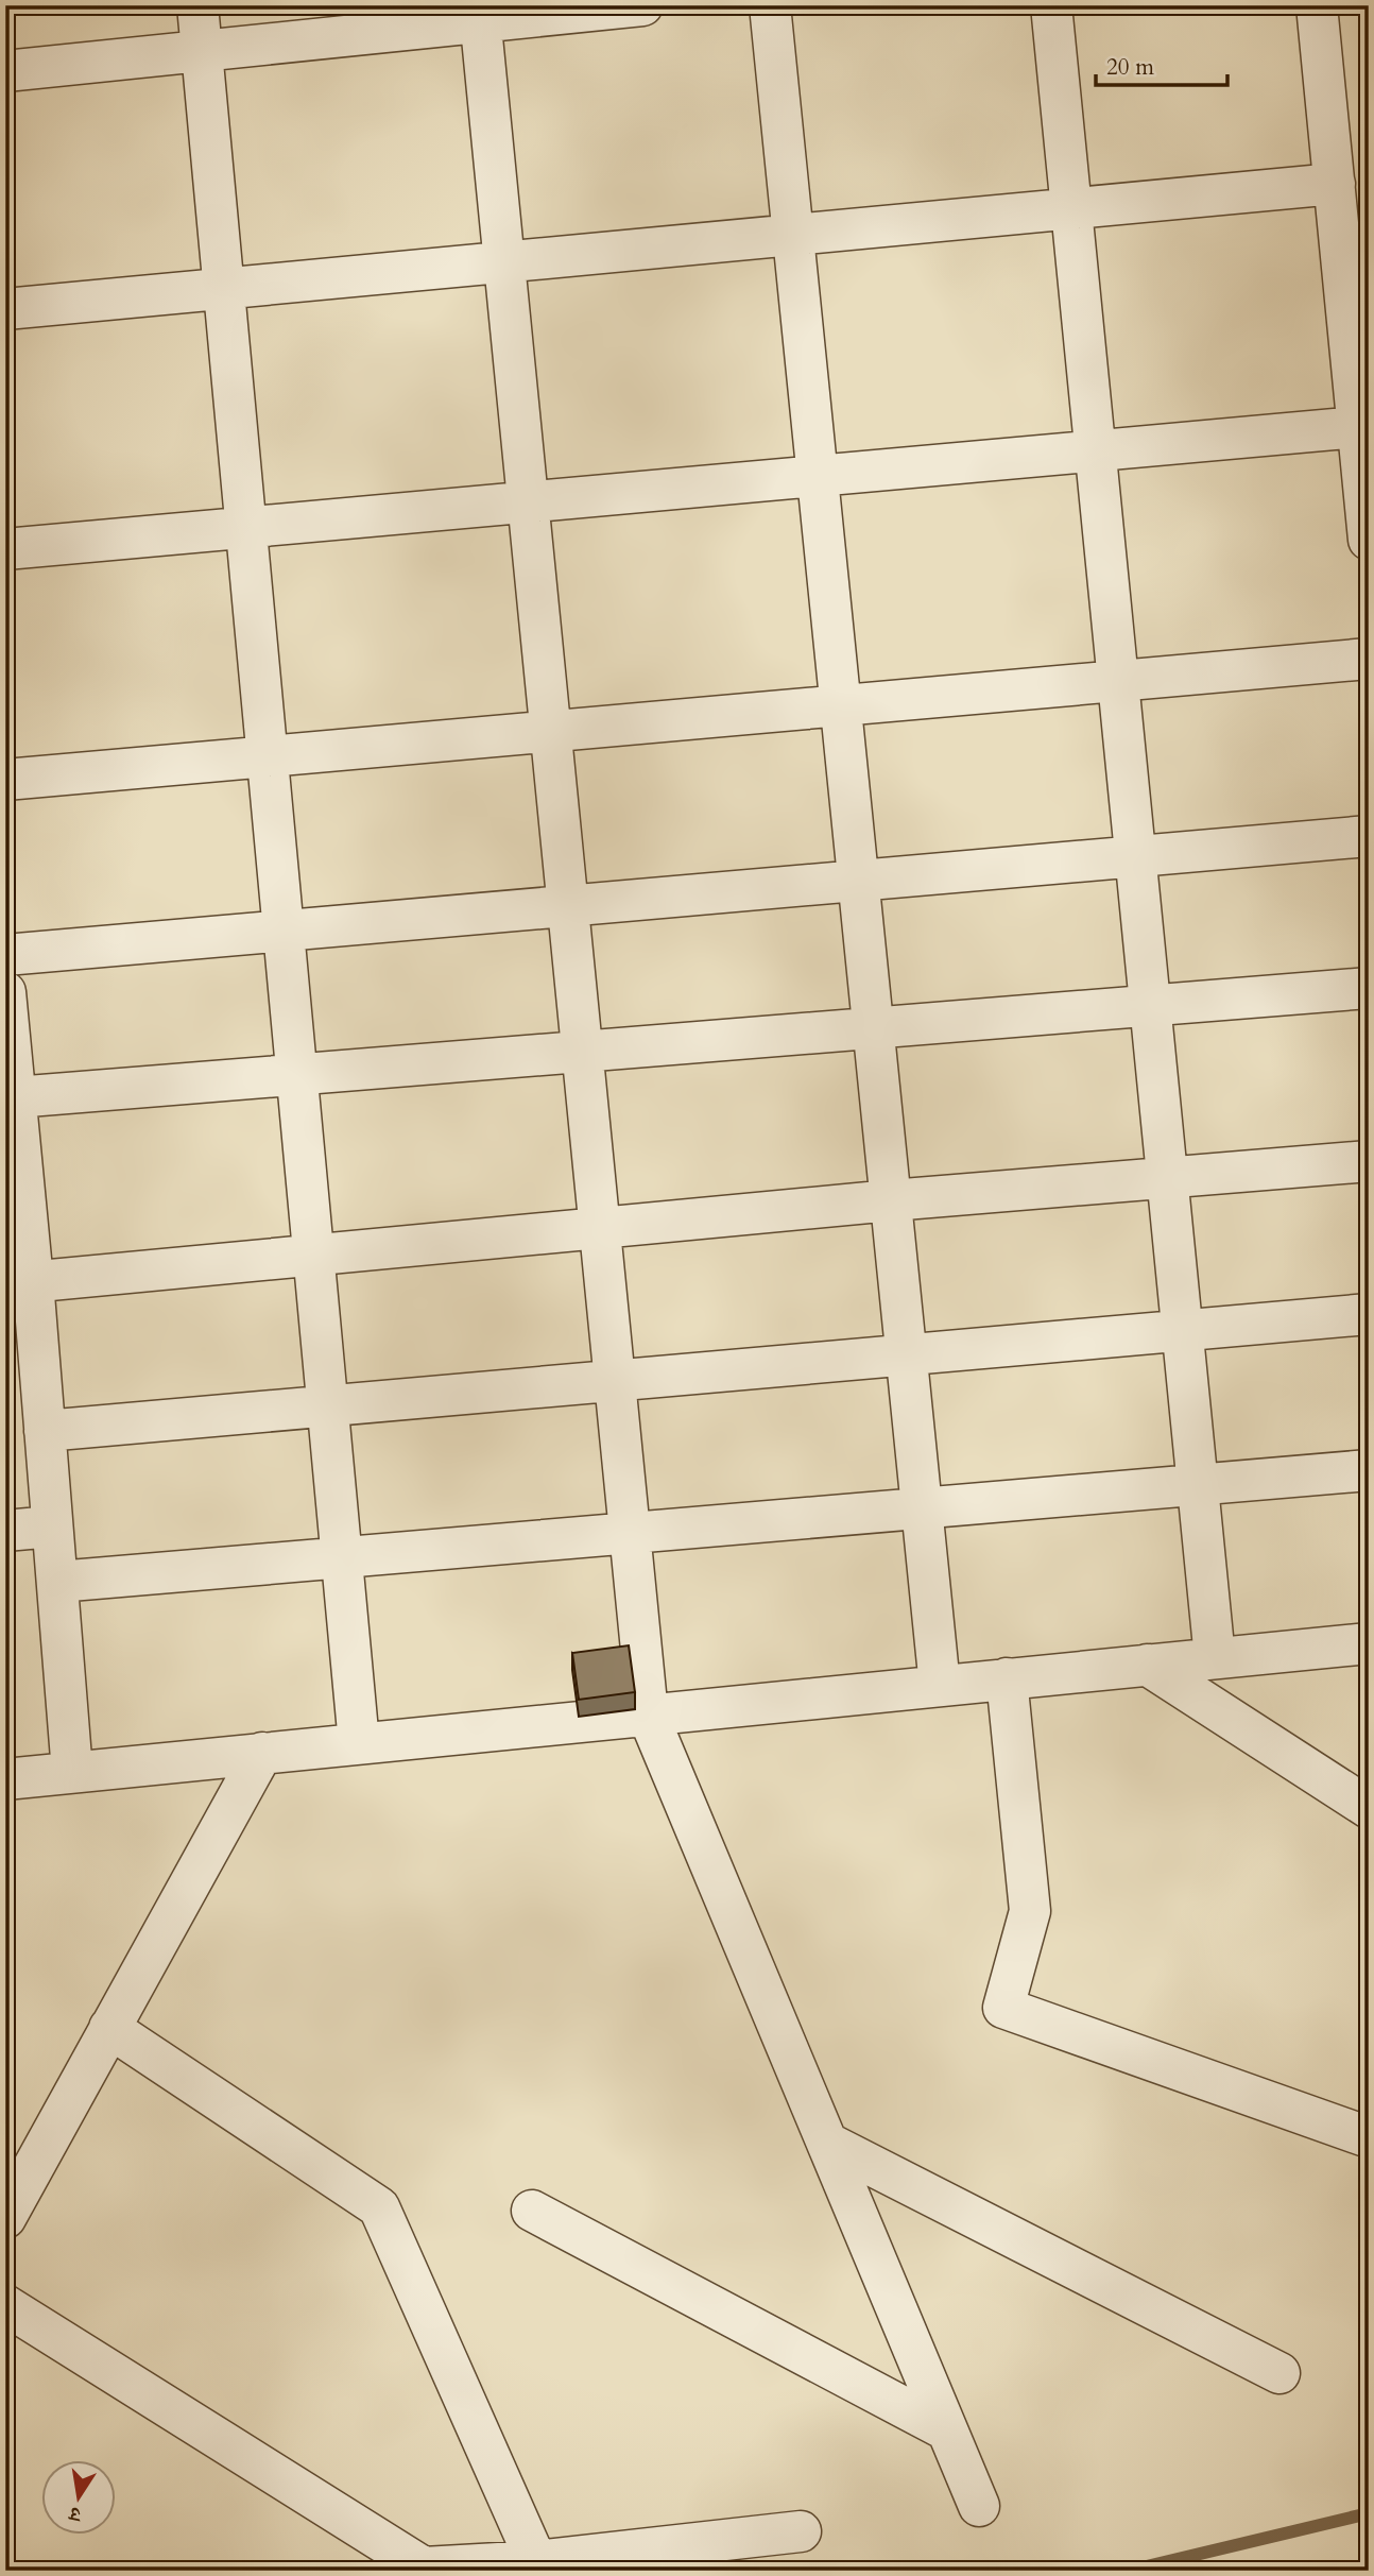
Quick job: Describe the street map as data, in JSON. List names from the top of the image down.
{
  "scale_bar": "20 m",
  "north": "bottom"
}
